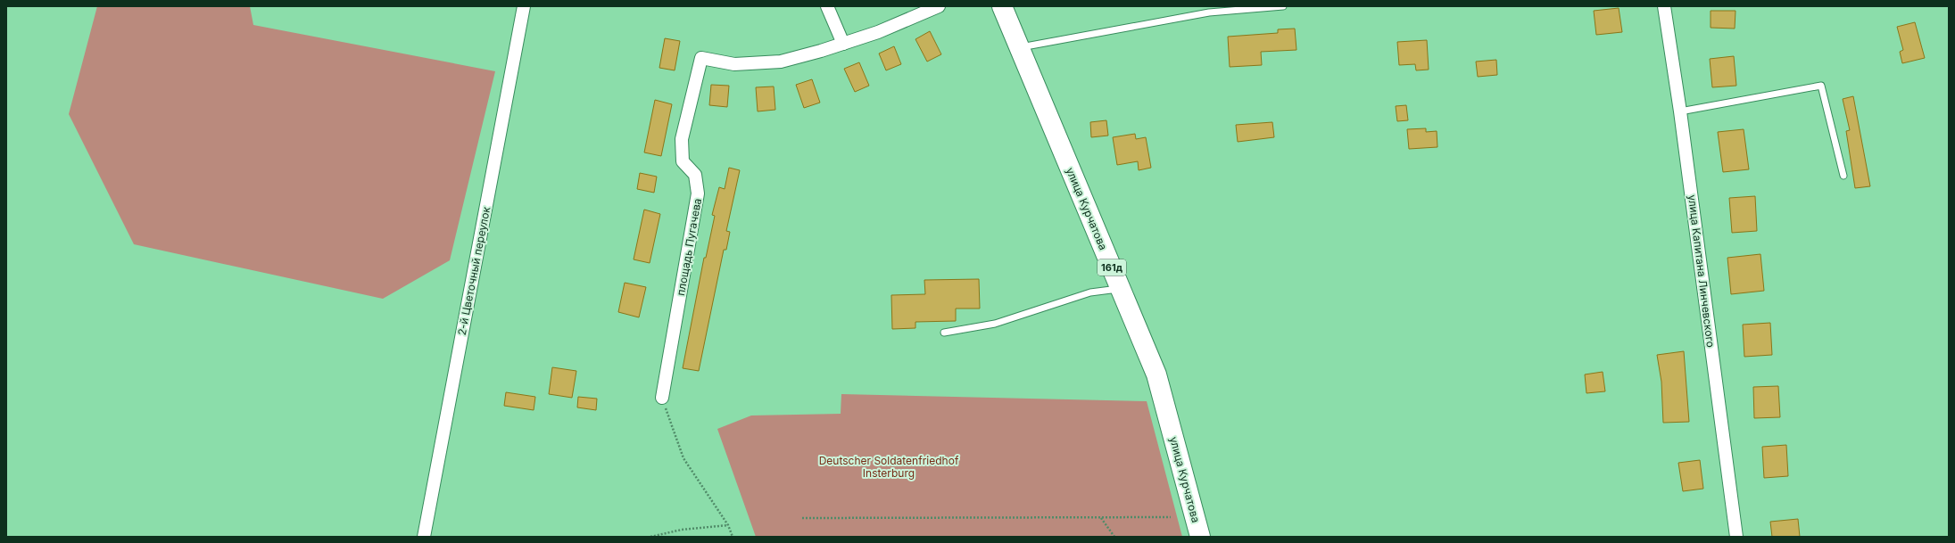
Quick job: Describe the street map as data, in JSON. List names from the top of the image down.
{
  "streets": {
    "main road": ["улица Курчатова", "161д"],
    "street": ["площадь Пугачева", "2-й Цветочный переулок", "улица Капитана Линчевского"]
  },
  "parks": ["Deutscher Soldatenfriedhof Insterburg"]
}
